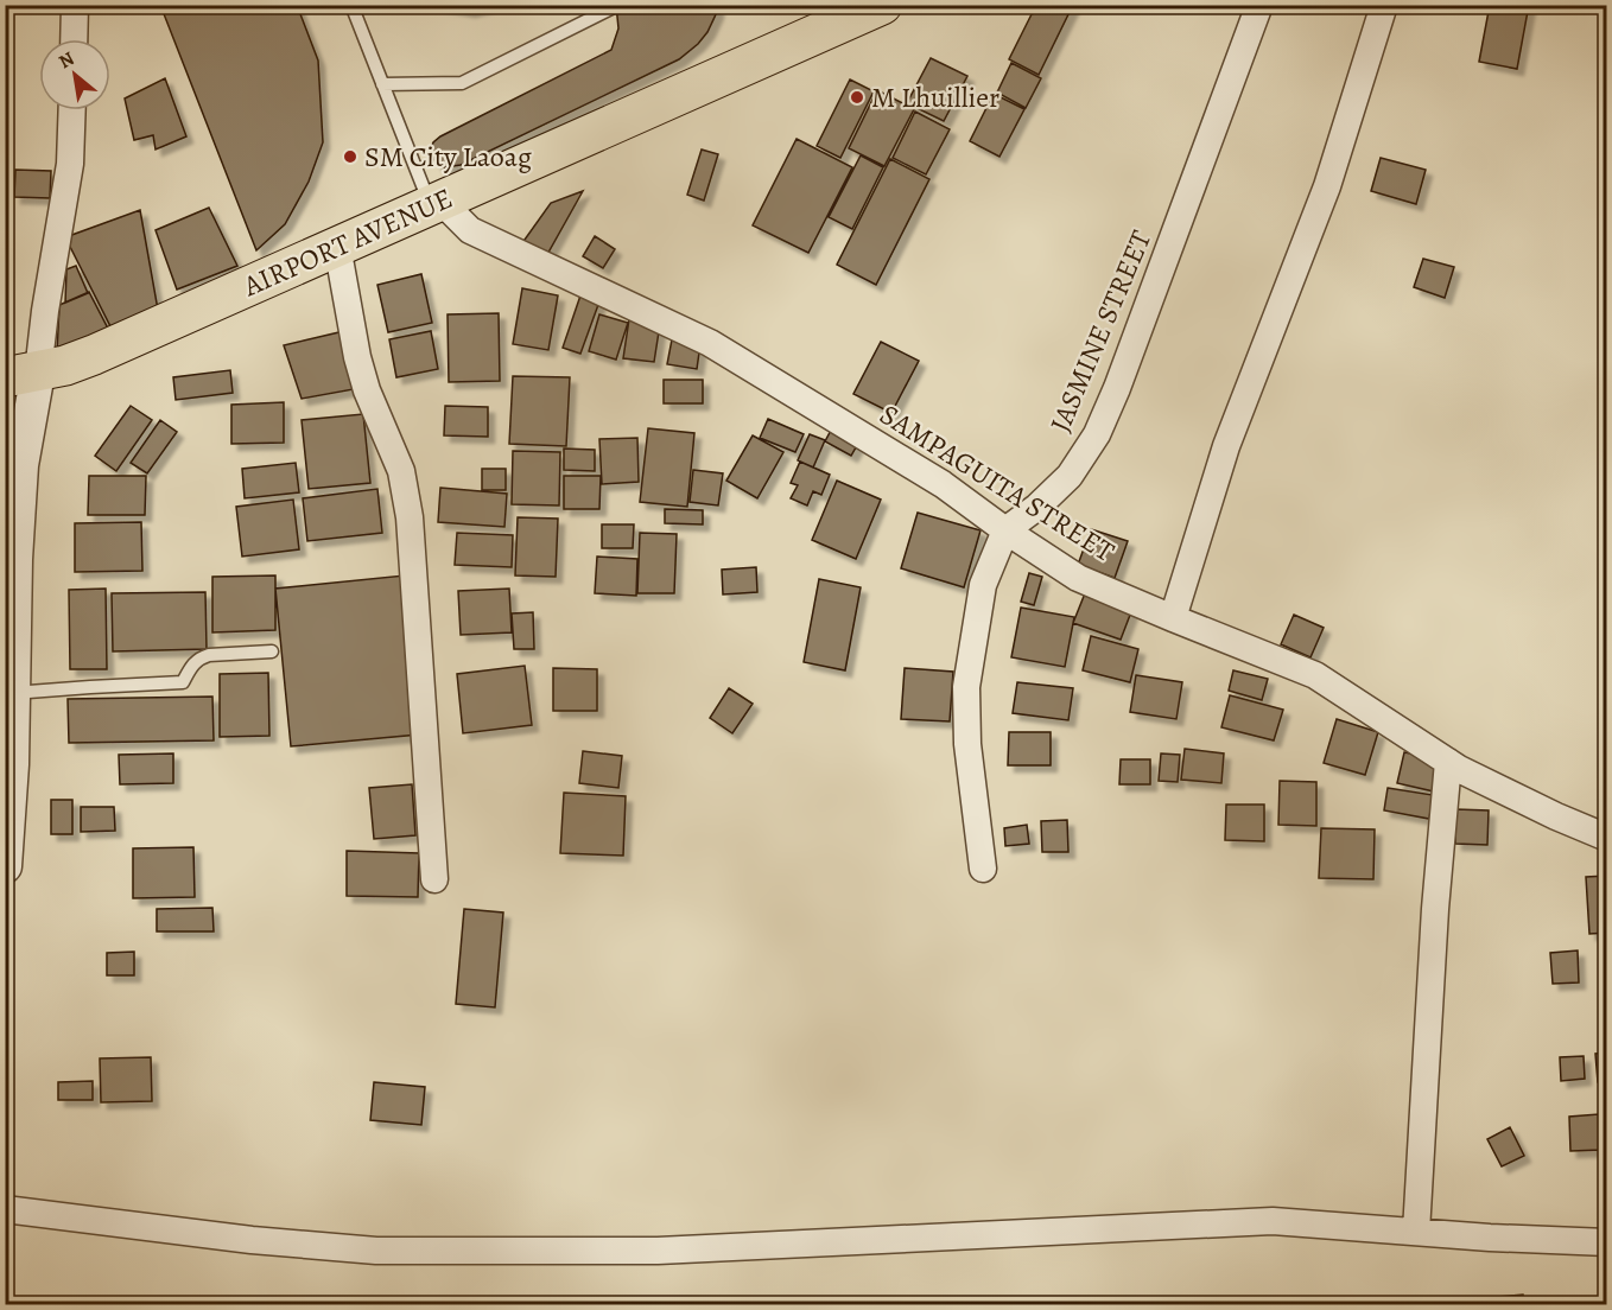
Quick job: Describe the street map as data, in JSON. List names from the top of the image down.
{
  "streets": {
    "main road": ["AIRPORT AVENUE"],
    "street": ["JASMINE STREET", "SAMPAGUITA STREET"]
  },
  "crossings": [
    ["AIRPORT AVENUE", "SAMPAGUITA STREET"],
    ["JASMINE STREET", "SAMPAGUITA STREET"]
  ],
  "places": ["M Lhuillier", "SM City Laoag"],
  "north": "top left"
}
